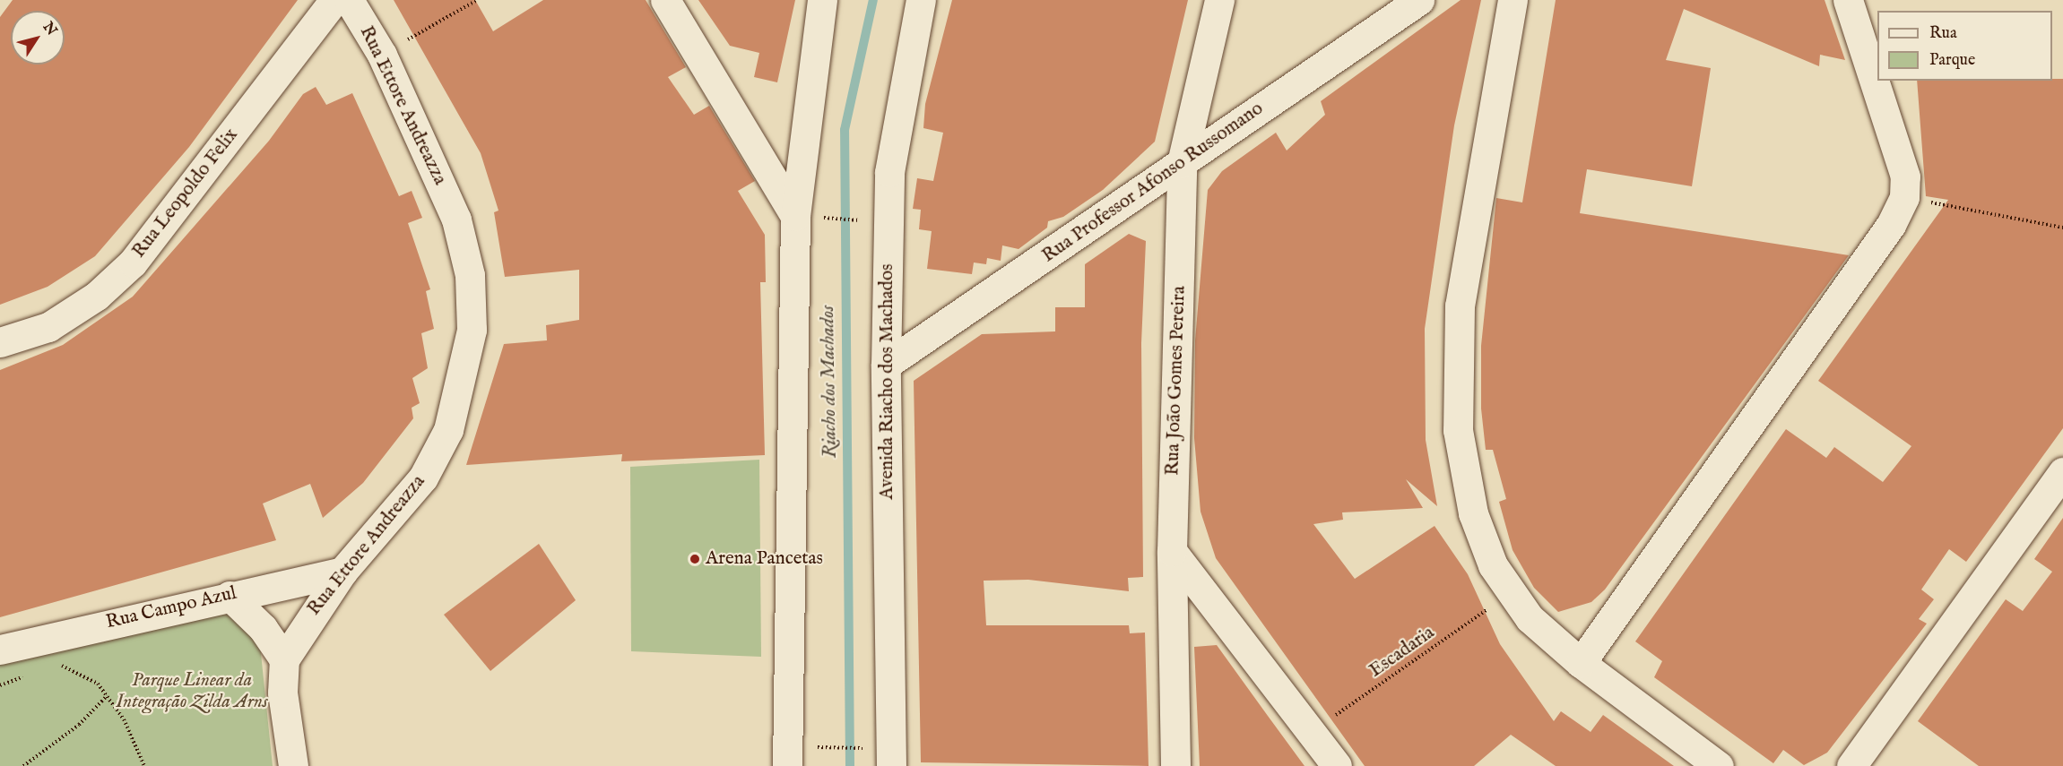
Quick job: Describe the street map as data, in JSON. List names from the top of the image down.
{
  "streets": {
    "street": [
      "Rua Ettore Andreazza",
      "Rua Professor Afonso Russomano",
      "Rua Leopoldo Felix",
      "Rua João Gomes Pereira",
      "Avenida Riacho dos Machados",
      "Rua Campo Azul"
    ],
    "path": ["Escadaria"]
  },
  "crossings": [
    ["Rua Ettore Andreazza", "Rua Campo Azul"],
    ["Rua Professor Afonso Russomano", "Rua João Gomes Pereira"],
    ["Rua Professor Afonso Russomano", "Avenida Riacho dos Machados"]
  ],
  "water": ["Riacho dos Machados"],
  "parks": ["Parque Linear da Integração Zilda Arns"],
  "places": ["Arena Pancetas"],
  "legend": ["Rua", "Parque"],
  "north": "top right"
}
